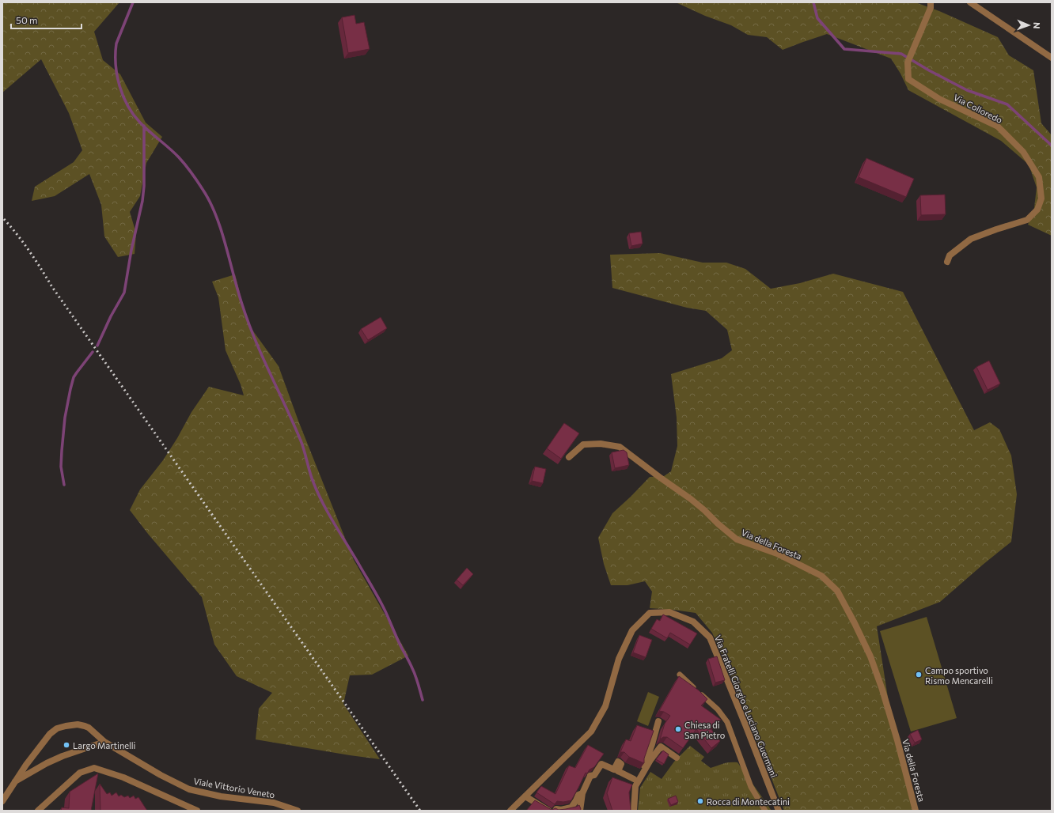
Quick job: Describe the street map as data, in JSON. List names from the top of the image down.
{
  "streets": {
    "street": [
      "Via Colloredo",
      "Via della Foresta",
      "Via Fratelli Giorgio e Luciano Guermani",
      "Viale Vittorio Veneto"
    ]
  },
  "places": [
    "Campo sportivo Rismo Mencarelli",
    "Chiesa di San Pietro",
    "Largo Martinelli",
    "Rocca di Montecatini"
  ],
  "scale_bar": "50 m",
  "north": "right"
}
